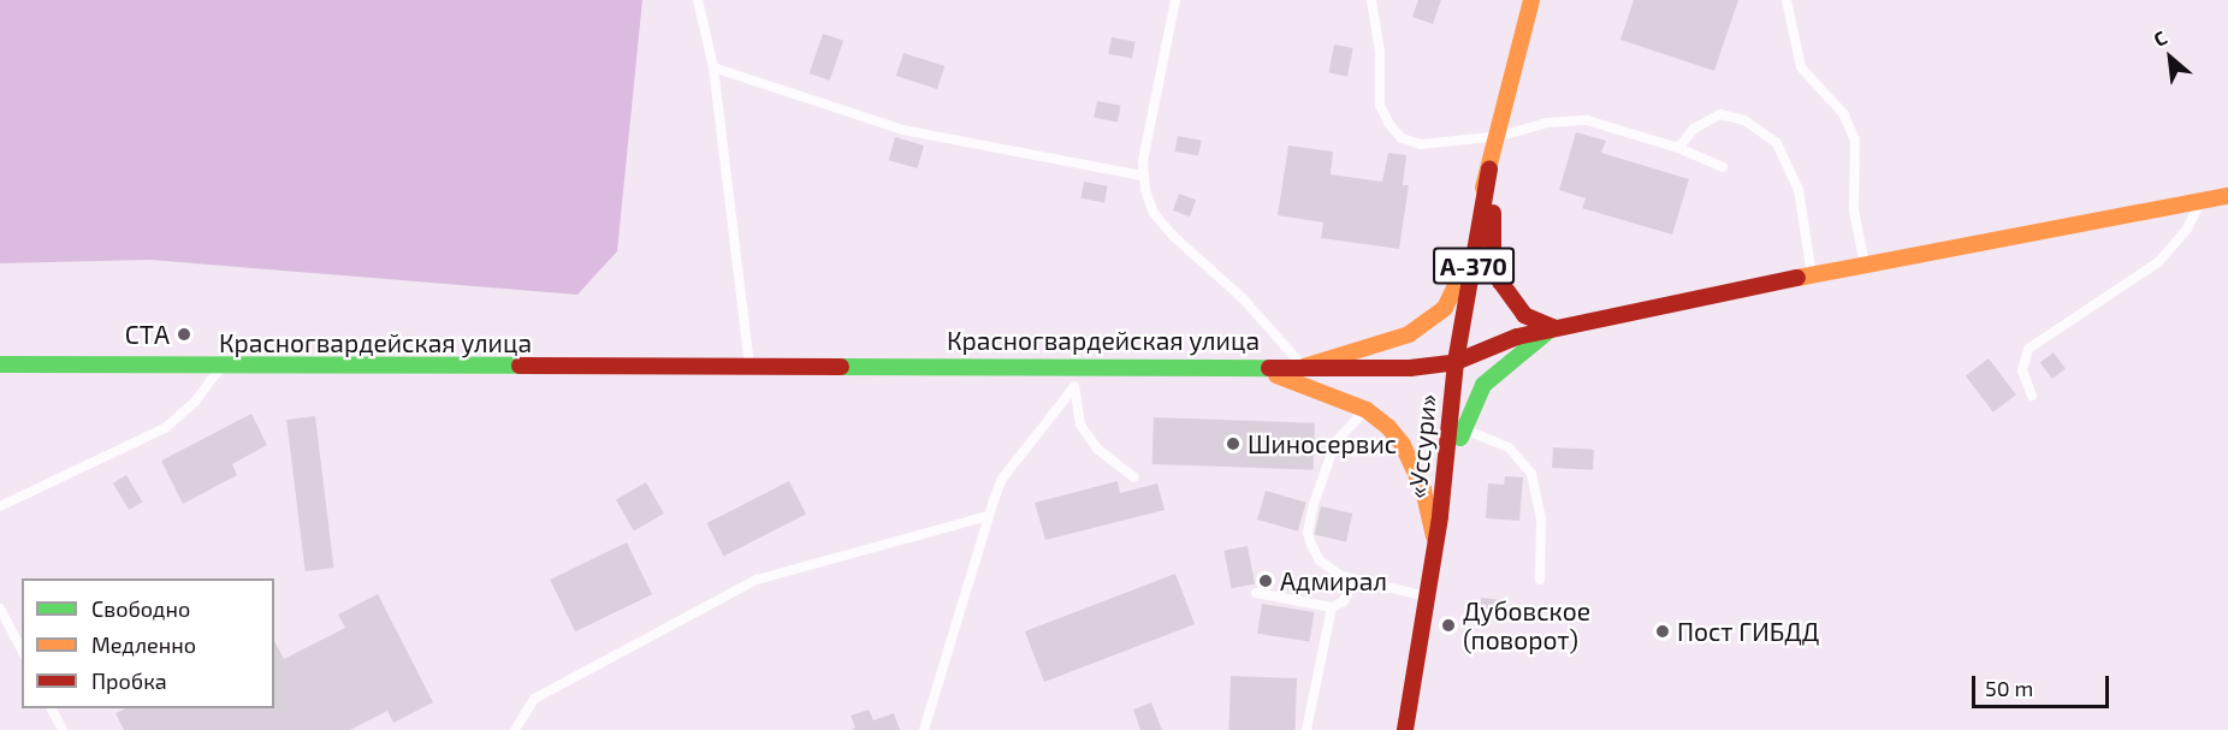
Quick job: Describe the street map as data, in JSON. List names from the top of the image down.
{
  "streets": {
    "main road": ["А-370", "Красногвардейская улица", "«Уссури»"]
  },
  "crossings": [
    ["А-370", "«Уссури»"],
    ["Красногвардейская улица", "«Уссури»"]
  ],
  "places": [
    "СТА",
    "Шиносервис",
    "Адмирал",
    "Дубовское (поворот)",
    "Пост ГИБДД"
  ],
  "legend": ["Свободно", "Медленно", "Пробка"],
  "scale_bar": "50 m",
  "north": "top left"
}
